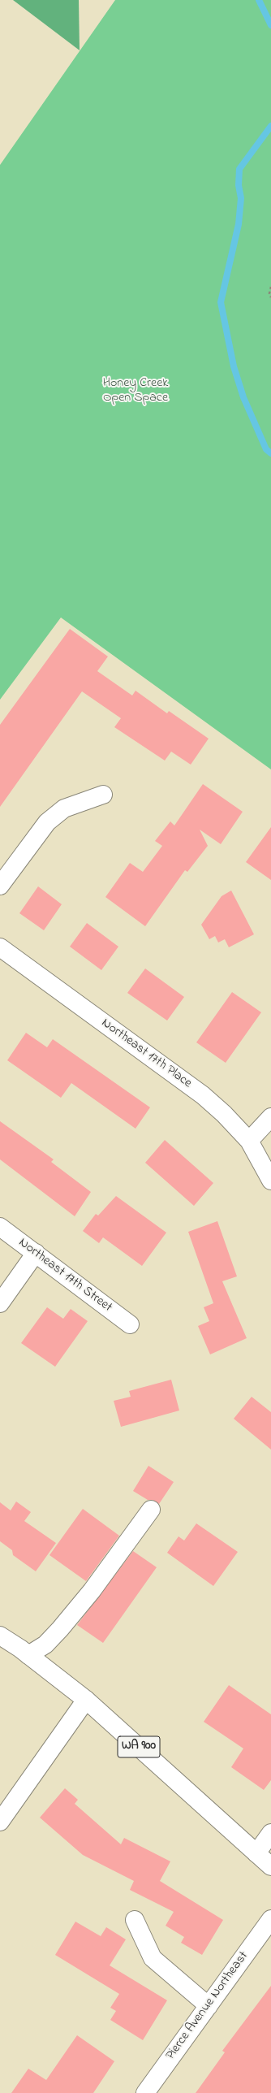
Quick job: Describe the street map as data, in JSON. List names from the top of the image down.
{
  "streets": {
    "street": [
      "Northeast 17th Place",
      "Northeast 17th Street",
      "WA 900",
      "Pierce Avenue Northeast"
    ]
  },
  "parks": ["Honey Creek Open Space"]
}
